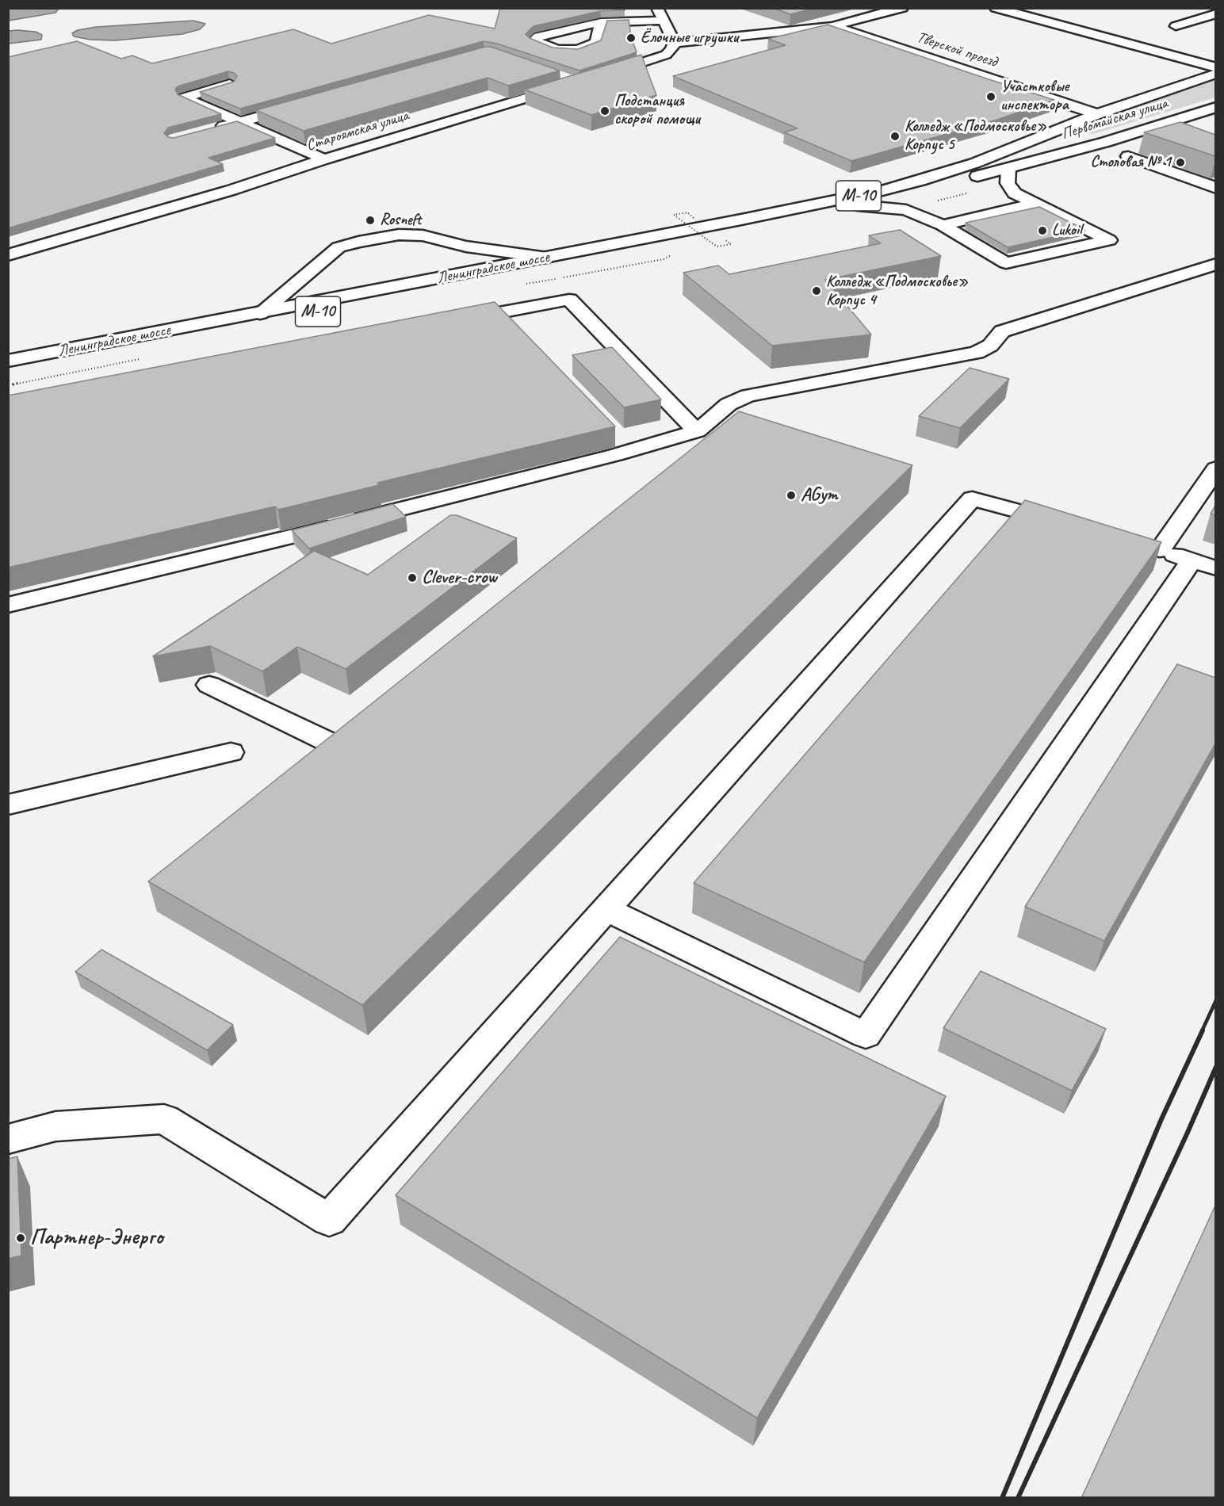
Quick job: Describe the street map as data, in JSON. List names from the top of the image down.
{
  "streets": {
    "main road": [
      "Тверской проезд",
      "Первомайская улица",
      "Староямская улица",
      "М-10",
      "Ленинградское шоссе"
    ]
  },
  "crossings": [
    ["Тверской проезд", "Первомайская улица"],
    ["Первомайская улица", "Ленинградское шоссе"]
  ],
  "places": [
    "Ёлочные игрушки",
    "Участковые инспектора",
    "Подстанция скорой помощи",
    "Колледж «Подмосковье» Корпус 5",
    "Столовая № 1",
    "Rosneft",
    "Lukoil",
    "Колледж «Подмосковье» Корпус 4",
    "AGym",
    "Clever-crow",
    "Партнер-Энерго"
  ]
}
